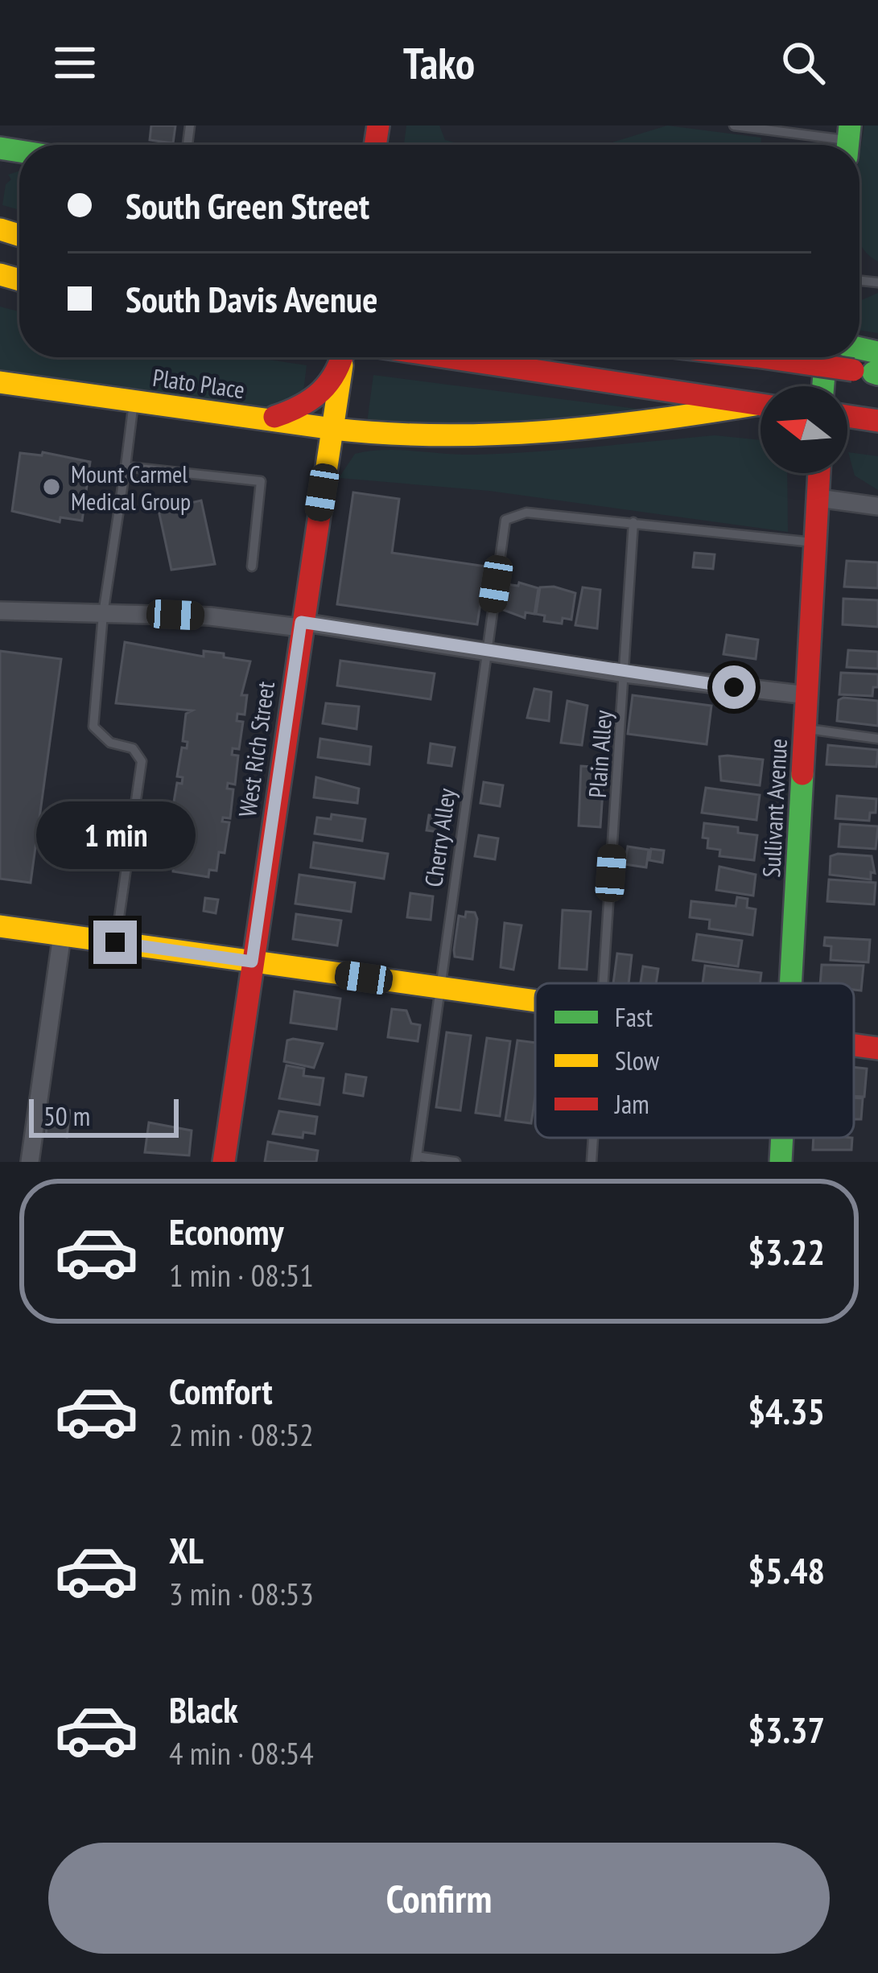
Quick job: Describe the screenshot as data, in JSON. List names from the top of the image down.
{
  "streets": {
    "main road": ["Plato Place", "West Rich Street", "Sullivant Avenue"],
    "lane": ["Plain Alley", "Cherry Alley"]
  },
  "crossings": [
    ["Plato Place", "West Rich Street"],
    ["Plain Alley", "Cherry Alley"]
  ],
  "places": ["Mount Carmel Medical Group"],
  "legend": ["Fast", "Slow", "Jam"],
  "scale_bar": "50 m",
  "north": "left",
  "page": {
    "header": "Tako",
    "banner": ["South Green Street", "South Davis Avenue"],
    "bubble": "1 min",
    "scale": "50 m",
    "list": [
      {
        "name": "Economy",
        "note": "1 min · 08:51",
        "value": "$3.22"
      },
      {
        "name": "Comfort",
        "note": "2 min · 08:52",
        "value": "$4.35"
      },
      {
        "name": "XL",
        "note": "3 min · 08:53",
        "value": "$5.48"
      },
      {
        "name": "Black",
        "note": "4 min · 08:54",
        "value": "$3.37"
      }
    ],
    "buttons": "Confirm"
  }
}
